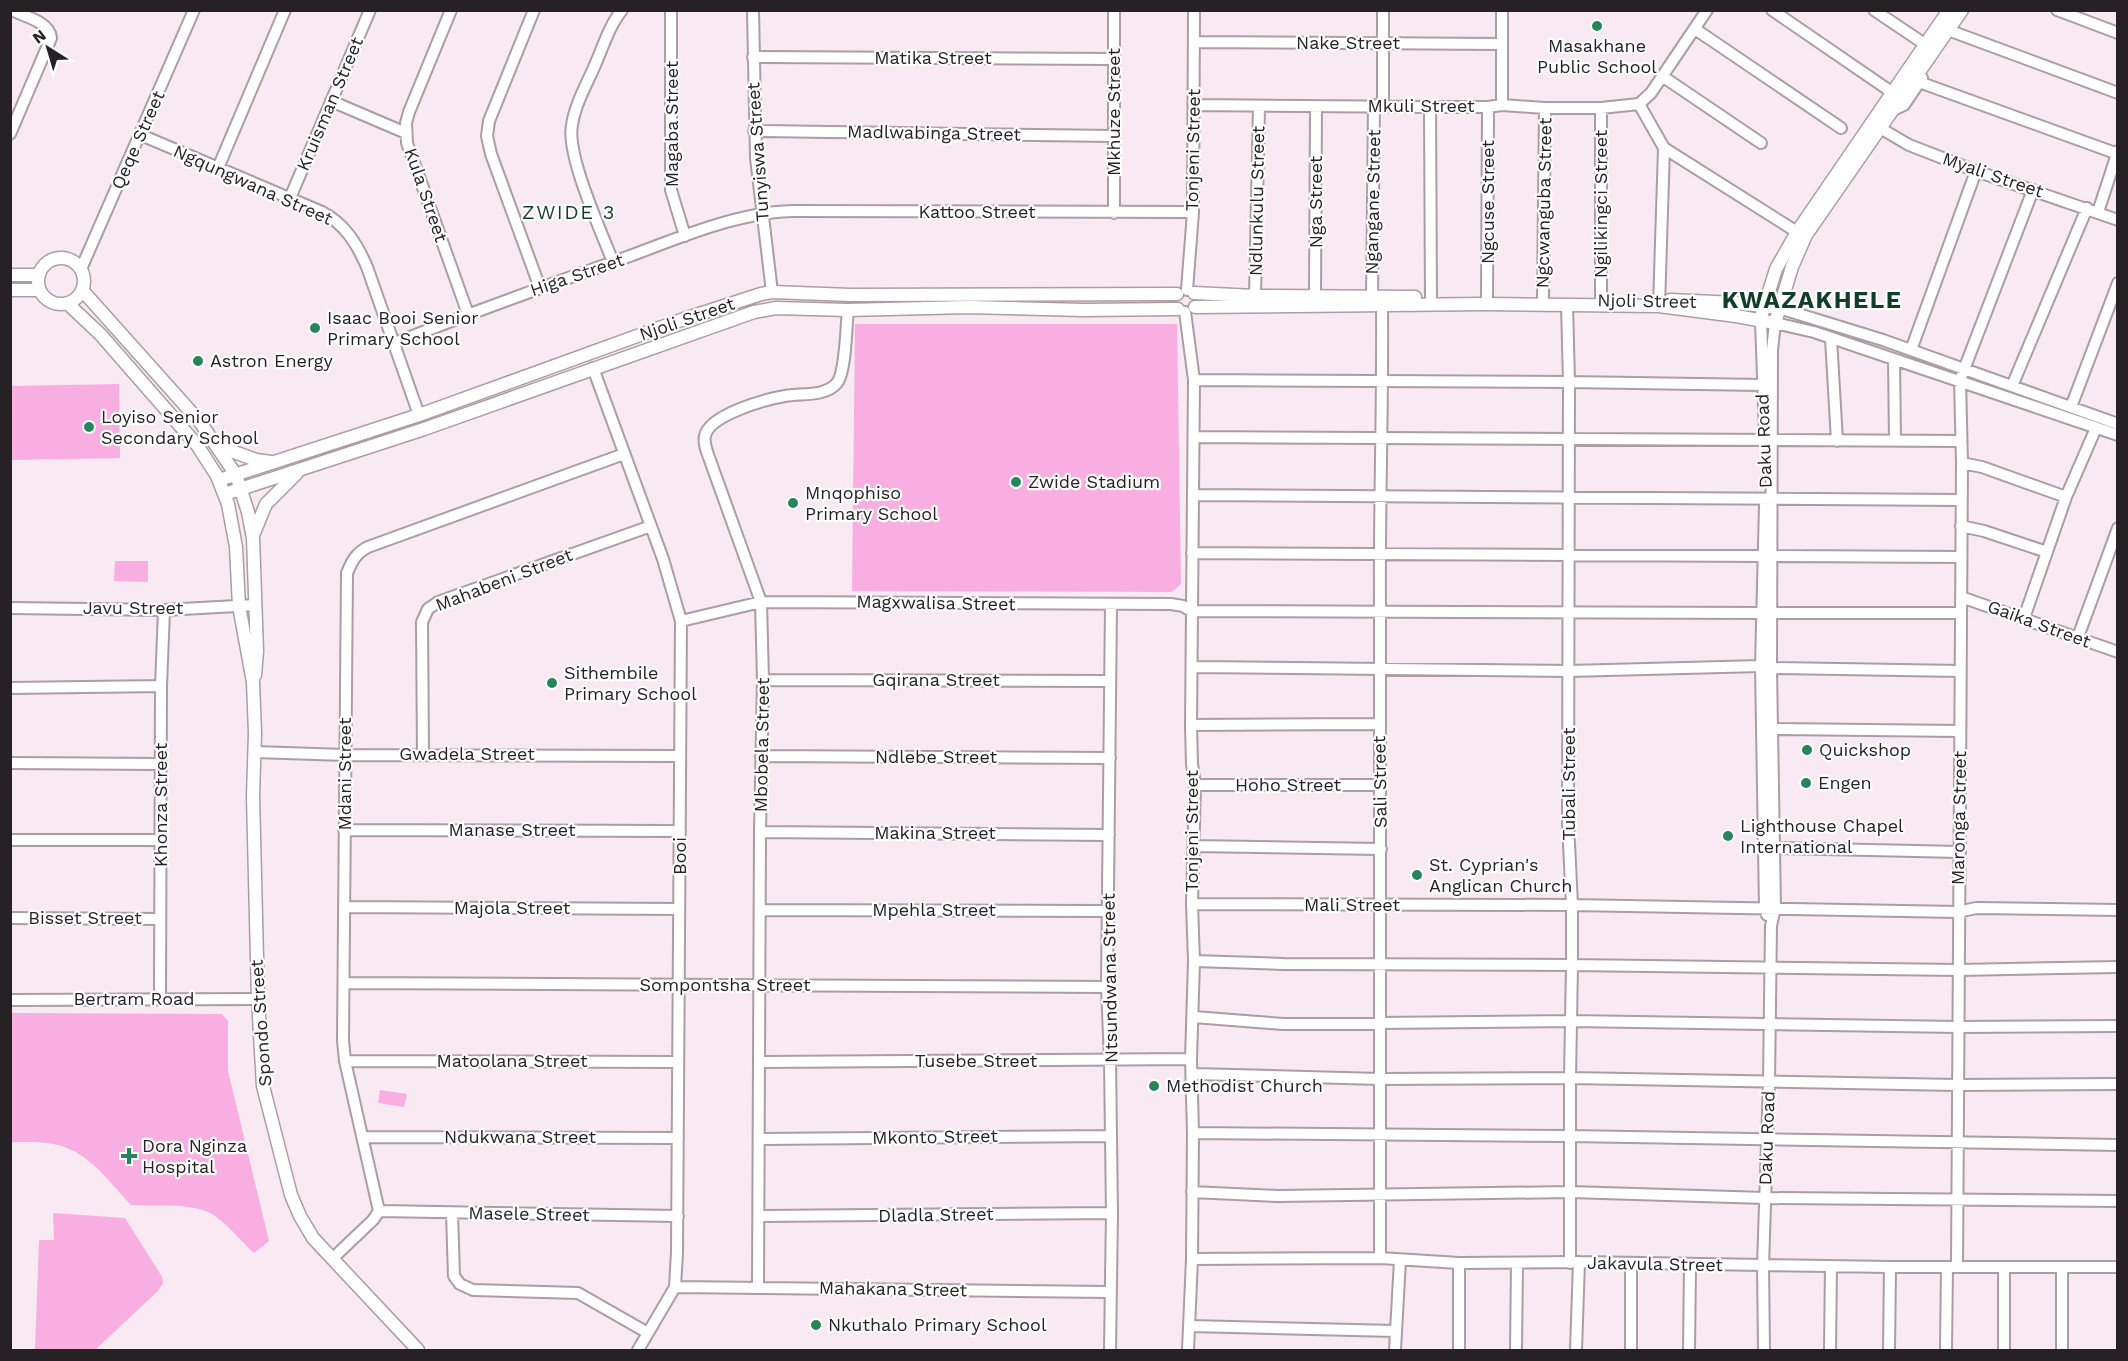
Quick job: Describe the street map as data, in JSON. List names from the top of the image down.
{
  "streets": {
    "main road": ["Njoli Street", "Daku Road", "Spondo Street"],
    "street": [
      "Nake Street",
      "Matika Street",
      "Kruisman Street",
      "Mkuli Street",
      "Mkhuze Street",
      "Magaba Street",
      "Madlwabinga Street",
      "Qeqe Street",
      "Tonjeni Street",
      "Tunyiswa Street",
      "Myali Street",
      "Ngqungwana Street",
      "Kula Street",
      "Ndlunkulu Street",
      "Nga Street",
      "Ngangane Street",
      "Ngcuse Street",
      "Ngcwanguba Street",
      "Ngilikingci Street",
      "Kattoo Street",
      "Higa Street",
      "Mahabeni Street",
      "Magxwalisa Street",
      "Javu Street",
      "Gaika Street",
      "Gqirana Street",
      "Mbobela Street",
      "Gwadela Street",
      "Ndlebe Street",
      "Mdani Street",
      "Sali Street",
      "Tubali Street",
      "Hoho Street",
      "Khonza Street",
      "Maronga Street",
      "Manase Street",
      "Makina Street",
      "Booi",
      "Mali Street",
      "Majola Street",
      "Mpehla Street",
      "Bisset Street",
      "Ntsundwana Street",
      "Sompontsha Street",
      "Bertram Road",
      "Matoolana Street",
      "Tusebe Street",
      "Ndukwana Street",
      "Mkonto Street",
      "Masele Street",
      "Dladla Street",
      "Jakavula Street",
      "Mahakana Street"
    ]
  },
  "crossings": [
    ["Nake Street", "Tonjeni Street"],
    ["Nake Street", "Ngangane Street"],
    ["Matika Street", "Mkhuze Street"],
    ["Matika Street", "Tunyiswa Street"],
    ["Kruisman Street", "Ngqungwana Street"],
    ["Mkuli Street", "Tonjeni Street"],
    ["Mkuli Street", "Ndlunkulu Street"],
    ["Mkuli Street", "Nga Street"],
    ["Mkuli Street", "Ngangane Street"],
    ["Mkuli Street", "Ngcuse Street"],
    ["Mkuli Street", "Ngcwanguba Street"],
    ["Mkuli Street", "Ngilikingci Street"],
    ["Mkhuze Street", "Madlwabinga Street"],
    ["Mkhuze Street", "Kattoo Street"],
    ["Magaba Street", "Higa Street"],
    ["Madlwabinga Street", "Tunyiswa Street"],
    ["Qeqe Street", "Ngqungwana Street"],
    ["Qeqe Street", "Spondo Street"],
    ["Tonjeni Street", "Kattoo Street"],
    ["Tonjeni Street", "Njoli Street"],
    ["Tonjeni Street", "Magxwalisa Street"],
    ["Tonjeni Street", "Hoho Street"],
    ["Tonjeni Street", "Mali Street"],
    ["Tonjeni Street", "Tusebe Street"],
    ["Tonjeni Street", "Jakavula Street"],
    ["Tunyiswa Street", "Kattoo Street"],
    ["Tunyiswa Street", "Higa Street"],
    ["Tunyiswa Street", "Njoli Street"],
    ["Myali Street", "Daku Road"],
    ["Myali Street", "Maronga Street"],
    ["Ngqungwana Street", "Higa Street"],
    ["Ngqungwana Street", "Njoli Street"],
    ["Kula Street", "Higa Street"],
    ["Ndlunkulu Street", "Njoli Street"],
    ["Nga Street", "Njoli Street"],
    ["Ngangane Street", "Njoli Street"],
    ["Ngangane Street", "Sali Street"],
    ["Ngcuse Street", "Njoli Street"],
    ["Ngcwanguba Street", "Njoli Street"],
    ["Ngilikingci Street", "Njoli Street"],
    ["Kattoo Street", "Higa Street"],
    ["Njoli Street", "Daku Road"],
    ["Njoli Street", "Mbobela Street"],
    ["Njoli Street", "Sali Street"],
    ["Njoli Street", "Tubali Street"],
    ["Njoli Street", "Maronga Street"],
    ["Njoli Street", "Booi"],
    ["Njoli Street", "Spondo Street"],
    ["Daku Road", "Magxwalisa Street"],
    ["Daku Road", "Mali Street"],
    ["Daku Road", "Jakavula Street"],
    ["Mahabeni Street", "Gwadela Street"],
    ["Mahabeni Street", "Booi"],
    ["Magxwalisa Street", "Mbobela Street"],
    ["Magxwalisa Street", "Sali Street"],
    ["Magxwalisa Street", "Tubali Street"],
    ["Magxwalisa Street", "Maronga Street"],
    ["Magxwalisa Street", "Booi"],
    ["Magxwalisa Street", "Ntsundwana Street"],
    ["Javu Street", "Khonza Street"],
    ["Javu Street", "Spondo Street"],
    ["Gaika Street", "Maronga Street"],
    ["Gqirana Street", "Mbobela Street"],
    ["Gqirana Street", "Ntsundwana Street"],
    ["Mbobela Street", "Ndlebe Street"],
    ["Mbobela Street", "Makina Street"],
    ["Mbobela Street", "Mpehla Street"],
    ["Mbobela Street", "Sompontsha Street"],
    ["Mbobela Street", "Tusebe Street"],
    ["Mbobela Street", "Mkonto Street"],
    ["Mbobela Street", "Dladla Street"],
    ["Mbobela Street", "Mahakana Street"],
    ["Gwadela Street", "Mdani Street"],
    ["Gwadela Street", "Booi"],
    ["Gwadela Street", "Spondo Street"],
    ["Ndlebe Street", "Ntsundwana Street"],
    ["Mdani Street", "Manase Street"],
    ["Mdani Street", "Booi"],
    ["Mdani Street", "Majola Street"],
    ["Mdani Street", "Sompontsha Street"],
    ["Mdani Street", "Matoolana Street"],
    ["Mdani Street", "Ndukwana Street"],
    ["Mdani Street", "Masele Street"],
    ["Sali Street", "Hoho Street"],
    ["Sali Street", "Mali Street"],
    ["Sali Street", "Jakavula Street"],
    ["Tubali Street", "Mali Street"],
    ["Tubali Street", "Jakavula Street"],
    ["Khonza Street", "Bisset Street"],
    ["Khonza Street", "Bertram Road"],
    ["Maronga Street", "Mali Street"],
    ["Maronga Street", "Jakavula Street"],
    ["Manase Street", "Booi"],
    ["Makina Street", "Ntsundwana Street"],
    ["Booi", "Majola Street"],
    ["Booi", "Sompontsha Street"],
    ["Booi", "Matoolana Street"],
    ["Booi", "Ndukwana Street"],
    ["Booi", "Masele Street"],
    ["Booi", "Mahakana Street"],
    ["Mpehla Street", "Ntsundwana Street"],
    ["Ntsundwana Street", "Sompontsha Street"],
    ["Ntsundwana Street", "Tusebe Street"],
    ["Ntsundwana Street", "Mkonto Street"],
    ["Ntsundwana Street", "Dladla Street"],
    ["Ntsundwana Street", "Mahakana Street"],
    ["Bertram Road", "Spondo Street"]
  ],
  "districts": ["ZWIDE 3", "KWAZAKHELE"],
  "places": {
    "other": [
      "Masakhane Public School",
      "Isaac Booi Senior Primary School",
      "Astron Energy",
      "Loyiso Senior Secondary School",
      "Zwide Stadium",
      "Mnqophiso Primary School",
      "Sithembile Primary School",
      "Quickshop",
      "Engen",
      "Lighthouse Chapel International",
      "St. Cyprian's Anglican Church",
      "Methodist Church",
      "Nkuthalo Primary School"
    ],
    "health": ["Dora Nginza Hospital"]
  },
  "north": "top left"
}
